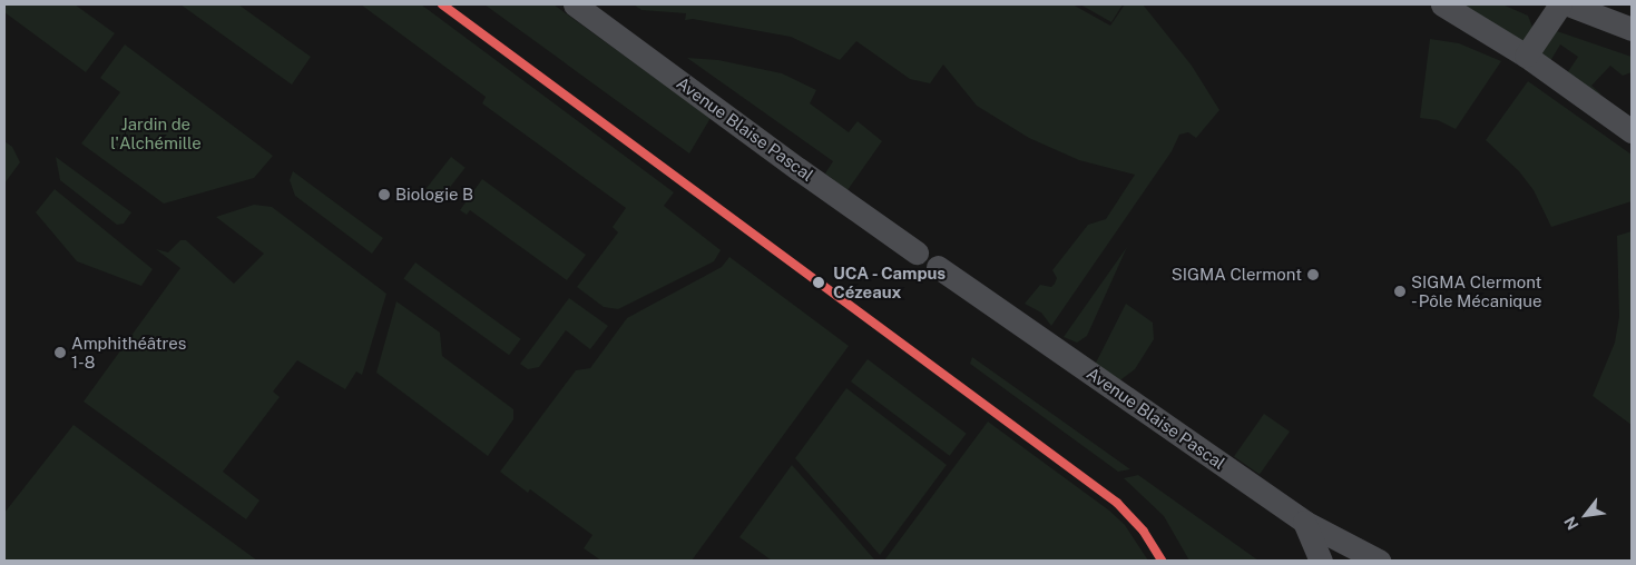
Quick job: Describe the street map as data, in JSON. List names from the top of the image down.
{
  "streets": {
    "street": ["Avenue Blaise Pascal"]
  },
  "parks": ["Jardin de l'Alchémille"],
  "places": [
    "Biologie B",
    "SIGMA Clermont",
    "UCA - Campus Cézeaux",
    "SIGMA Clermont - Pôle Mécanique",
    "Amphithéâtres 1-8"
  ],
  "north": "bottom left"
}
